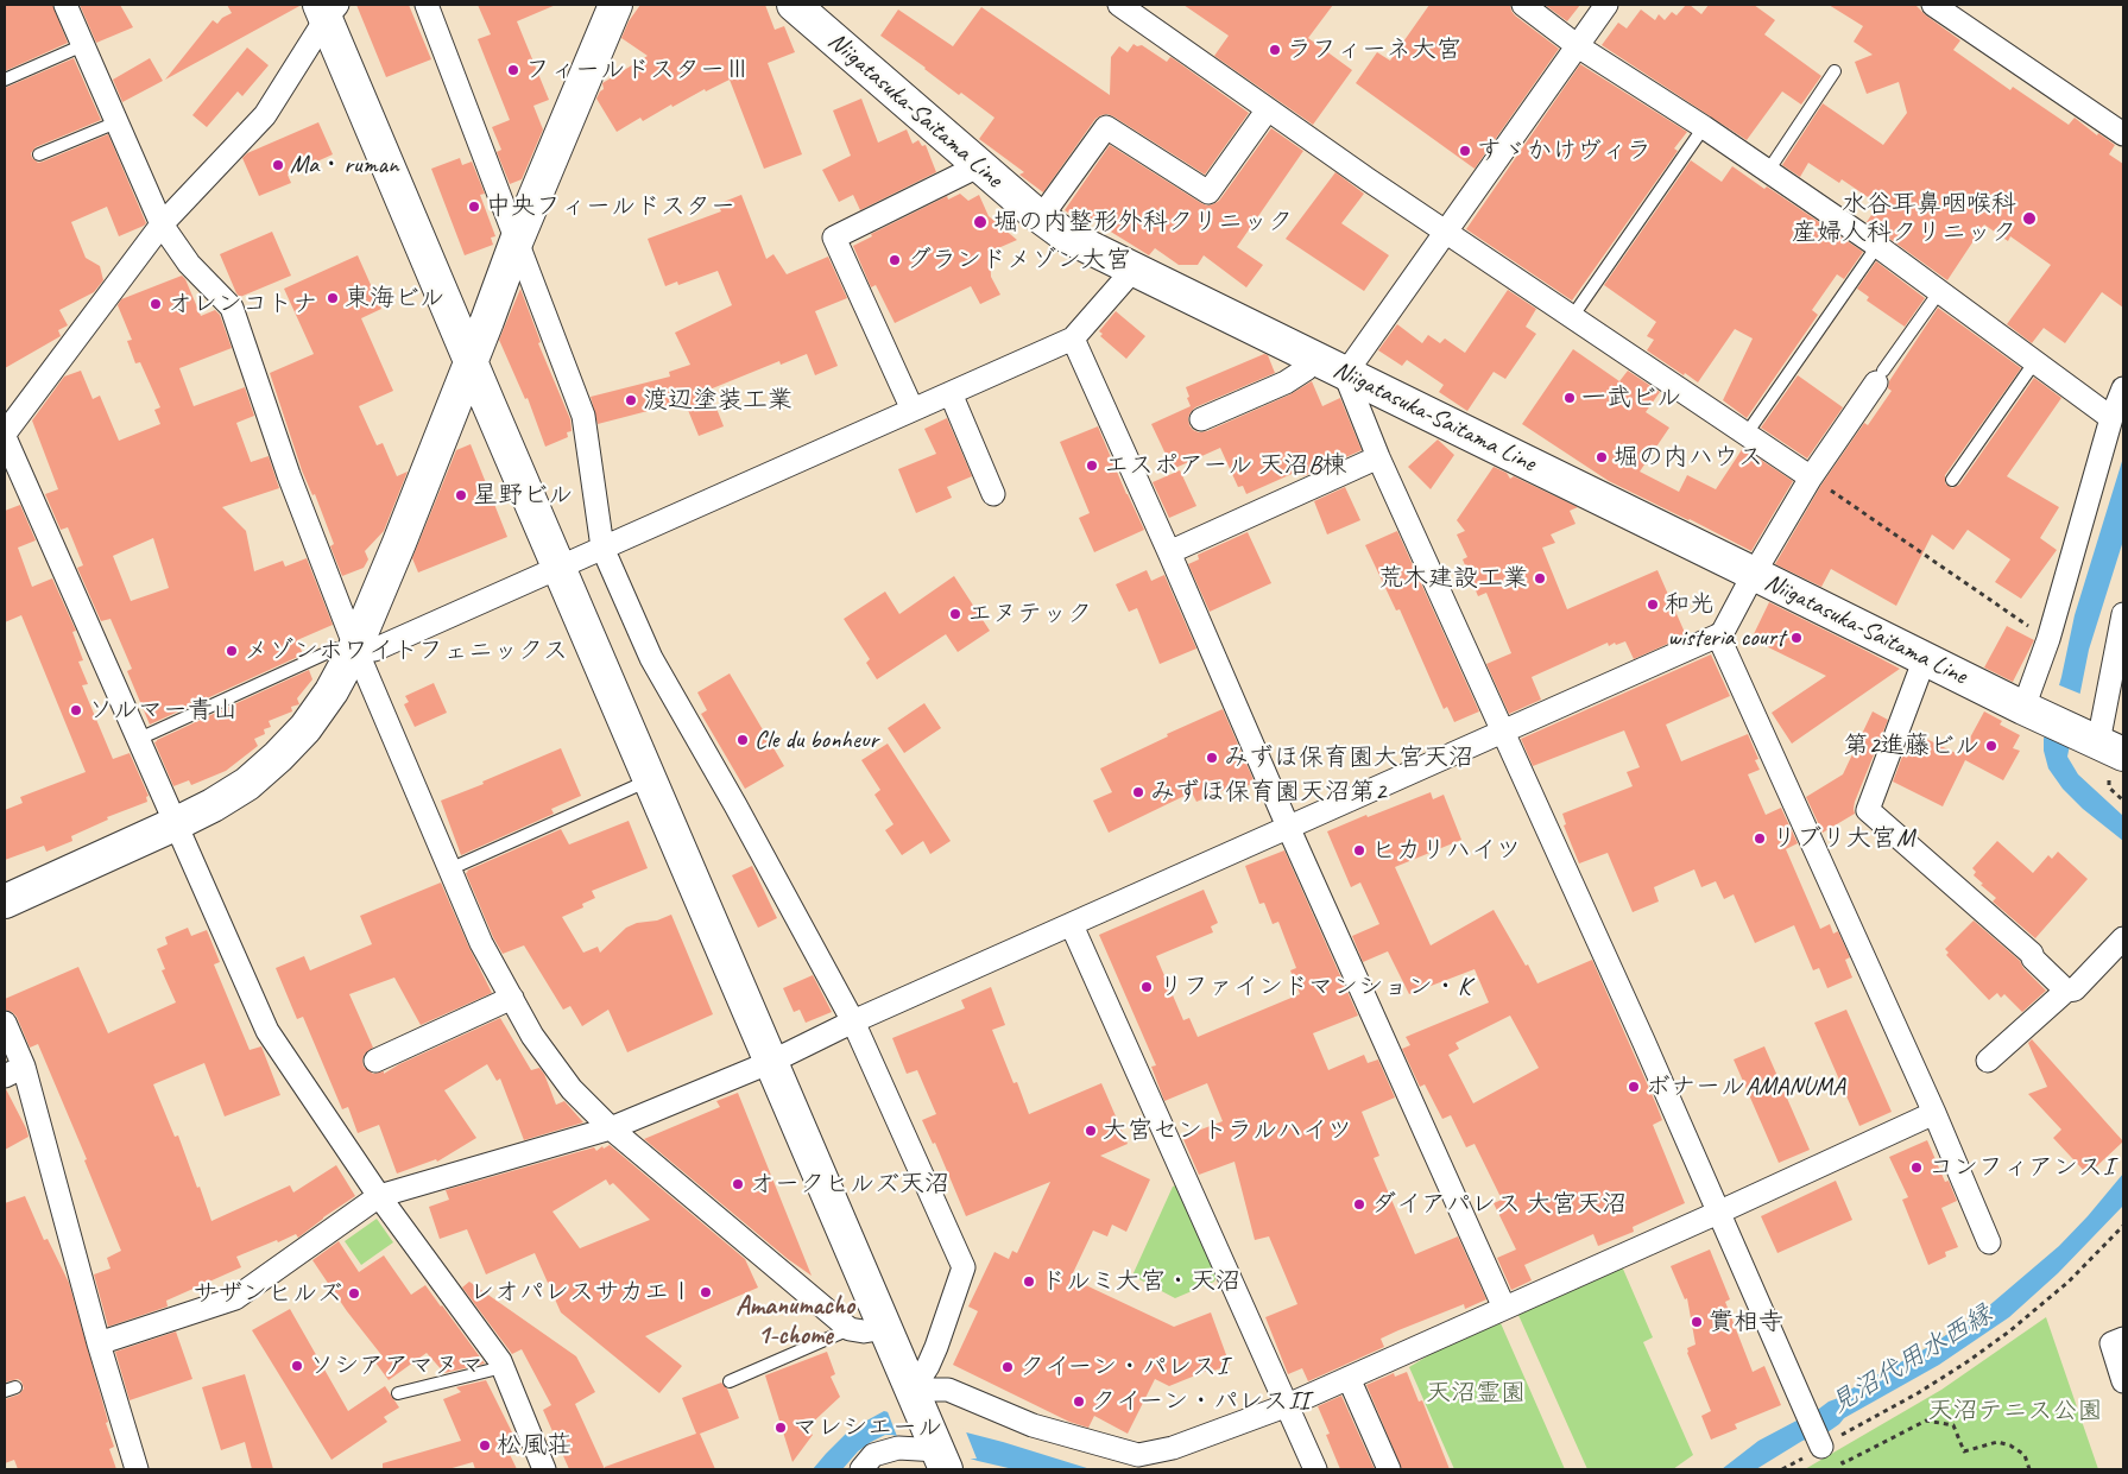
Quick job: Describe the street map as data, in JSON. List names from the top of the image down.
{
  "streets": {
    "street": ["Niigatasuka-Saitama Line"]
  },
  "districts": ["Amanumacho 1-chome"],
  "water": ["見沼代用水西縁"],
  "parks": ["天沼霊園", "天沼テニス公園"],
  "places": [
    "ラフィーネ大宮",
    "フィールドスターⅢ",
    "すゞかけヴィラ",
    "Ma・ruman",
    "中央フィールドスター",
    "水谷耳鼻咽喉科 産婦人科クリニック",
    "堀の内整形外科クリニック",
    "グランドメゾン大宮",
    "東海ビル",
    "オレンコトナ",
    "一武ビル",
    "渡辺塗装工業",
    "堀の内ハウス",
    "エスポアール 天沼B棟",
    "星野ビル",
    "荒木建設工業",
    "和光",
    "エヌテック",
    "wisteria court",
    "メゾンホワイトフェニックス",
    "ソルマー青山",
    "Cle du bonheur",
    "第2進藤ビル",
    "みずほ保育園大宮天沼",
    "みずほ保育園天沼第2",
    "リブリ大宮M",
    "ヒカリハイツ",
    "リファインドマンション・K",
    "ボナールAMANUMA",
    "大宮セントラルハイツ",
    "コンフィアンスI",
    "オークヒルズ天沼",
    "ダイアパレス 大宮天沼",
    "ドルミ大宮・天沼",
    "レオパレスサカエⅠ",
    "サザンヒルズ",
    "實相寺",
    "ソシアアマヌマ",
    "クイーン・パレスI",
    "クイーン・パレスII",
    "マレシエール",
    "松風荘"
  ]
}
